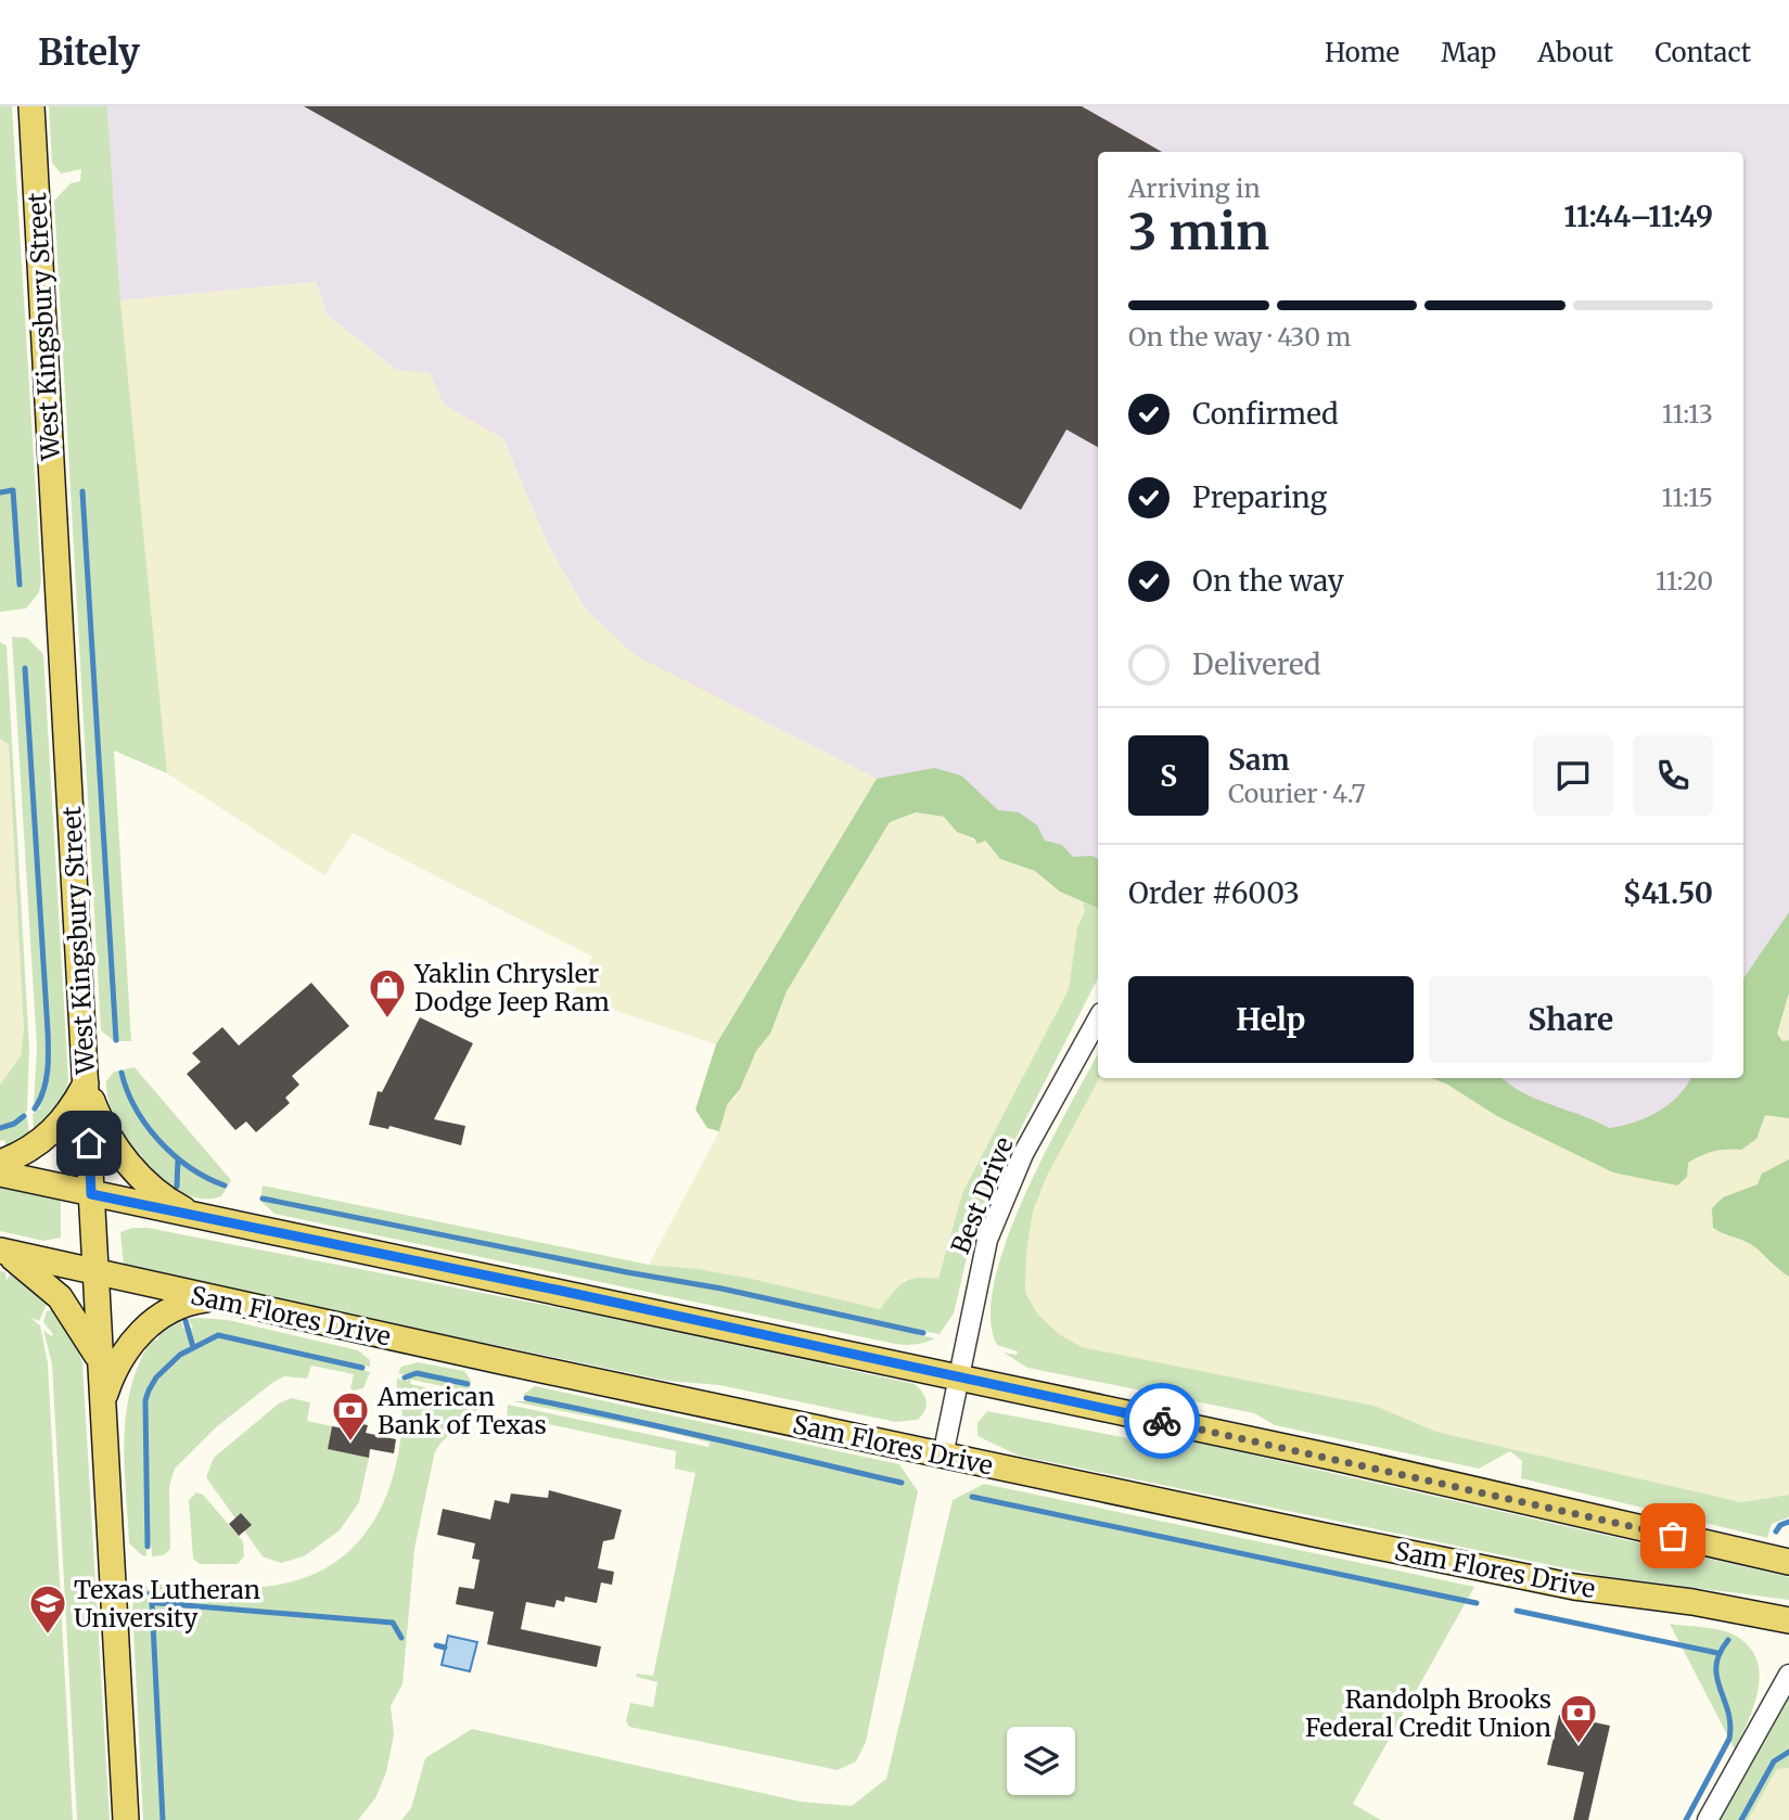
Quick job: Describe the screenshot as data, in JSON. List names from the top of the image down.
{
  "streets": {
    "main road": ["West Kingsbury Street", "Sam Flores Drive"],
    "street": ["Best Drive"]
  },
  "crossings": [
    ["West Kingsbury Street", "Sam Flores Drive"],
    ["Best Drive", "Sam Flores Drive"]
  ],
  "places": {
    "shop": ["Yaklin Chrysler Dodge Jeep Ram"],
    "bank": ["American Bank of Texas", "Randolph Brooks Federal Credit Union"],
    "school or university": ["Texas Lutheran University"]
  },
  "page": {
    "header": "Bitely",
    "nav": [
      "Home",
      "Map",
      "About",
      "Contact"
    ],
    "heading": ["3 min", "Arriving in", "11:44–11:49"],
    "panel": [
      "Sam",
      "Courier · 4.7",
      "Order #6003",
      "$41.50"
    ],
    "bar": "On the way · 430 m",
    "list": [
      ["Confirmed", "11:13"],
      ["Preparing", "11:15"],
      ["On the way", "11:20"],
      "Delivered"
    ],
    "round": "S",
    "buttons": ["Help", "Share"]
  }
}
